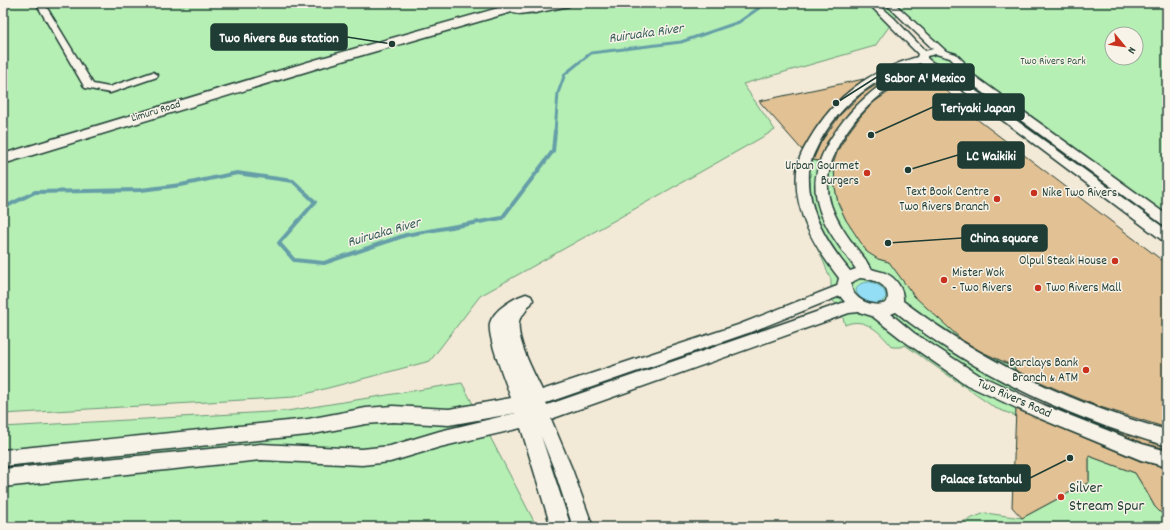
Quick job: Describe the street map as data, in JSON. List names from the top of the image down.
{
  "streets": {
    "main road": ["Limuru Road"],
    "street": ["Two Rivers Road"]
  },
  "water": ["Ruiruaka River"],
  "parks": ["Two Rivers Park"],
  "places": [
    "Two Rivers Bus station",
    "Sabor A' Mexico",
    "Teriyaki Japan",
    "LC Waikiki",
    "Urban Gourmet Burgers",
    "Nike Two Rivers",
    "Text Book Centre Two Rivers Branch",
    "China square",
    "Olpul Steak House",
    "Mister Wok - Two Rivers",
    "Two Rivers Mall",
    "Barclays Bank Branch & ATM",
    "Palace Istanbul",
    "Silver Stream Spur"
  ],
  "north": "bottom right"
}
